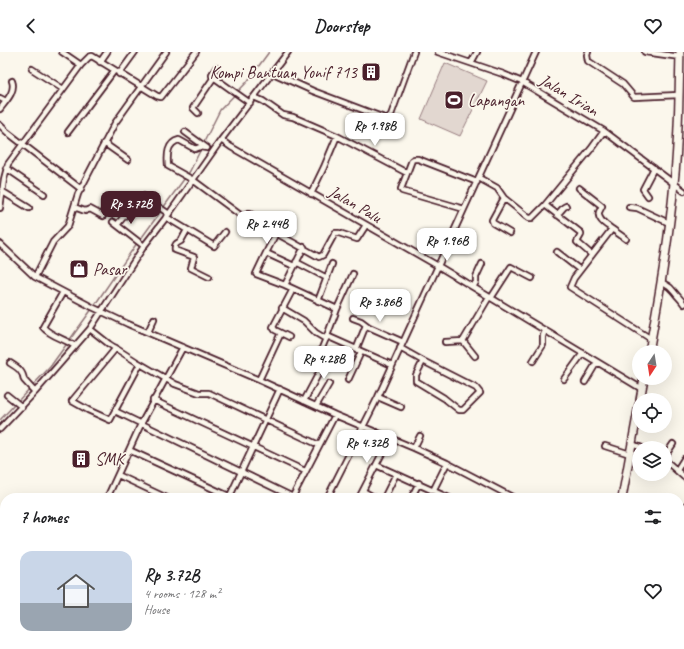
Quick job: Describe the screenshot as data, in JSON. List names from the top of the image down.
{
  "streets": {
    "street": ["Jalan Irian", "Jalan Palu"]
  },
  "places": {
    "building": ["Kompi Bantuan Yonif 713", "SMK"],
    "sports": ["Lapangan"],
    "shop": ["Pasar"]
  },
  "north": "bottom",
  "page": {
    "header": "Doorstep",
    "price": [
      "Rp 1.98B",
      "Rp 3.72B",
      "Rp 2.44B",
      "Rp 1.96B",
      "Rp 3.86B",
      "Rp 4.28B",
      "Rp 4.32B"
    ],
    "heading": "7 homes",
    "list": [
      {
        "name": "Rp 3.72B",
        "note": "4 rooms · 128 m² · House"
      }
    ]
  }
}
